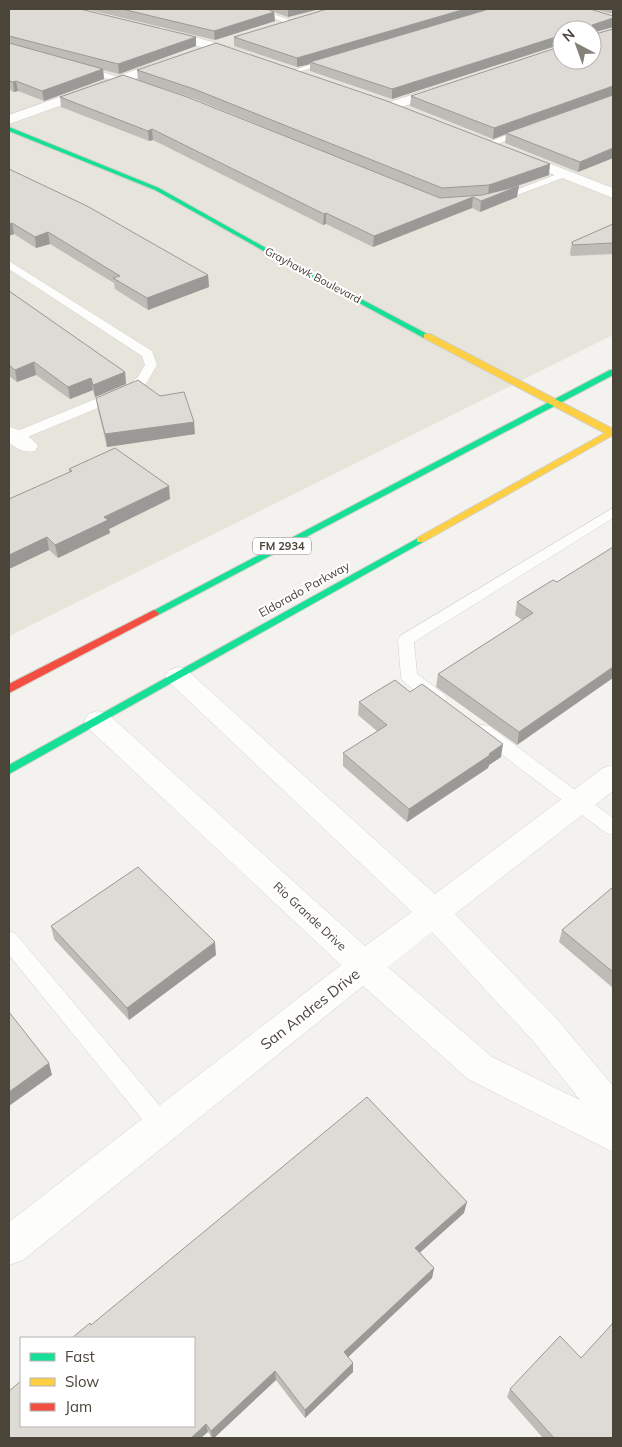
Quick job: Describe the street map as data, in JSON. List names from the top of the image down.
{
  "streets": {
    "main road": ["Grayhawk Boulevard", "FM 2934", "Eldorado Parkway"],
    "street": ["Rio Grande Drive", "San Andres Drive"]
  },
  "crossings": [
    ["Grayhawk Boulevard", "FM 2934"],
    ["Grayhawk Boulevard", "Eldorado Parkway"],
    ["Eldorado Parkway", "Rio Grande Drive"],
    ["Rio Grande Drive", "San Andres Drive"]
  ],
  "legend": ["Fast", "Slow", "Jam"],
  "north": "top left"
}
